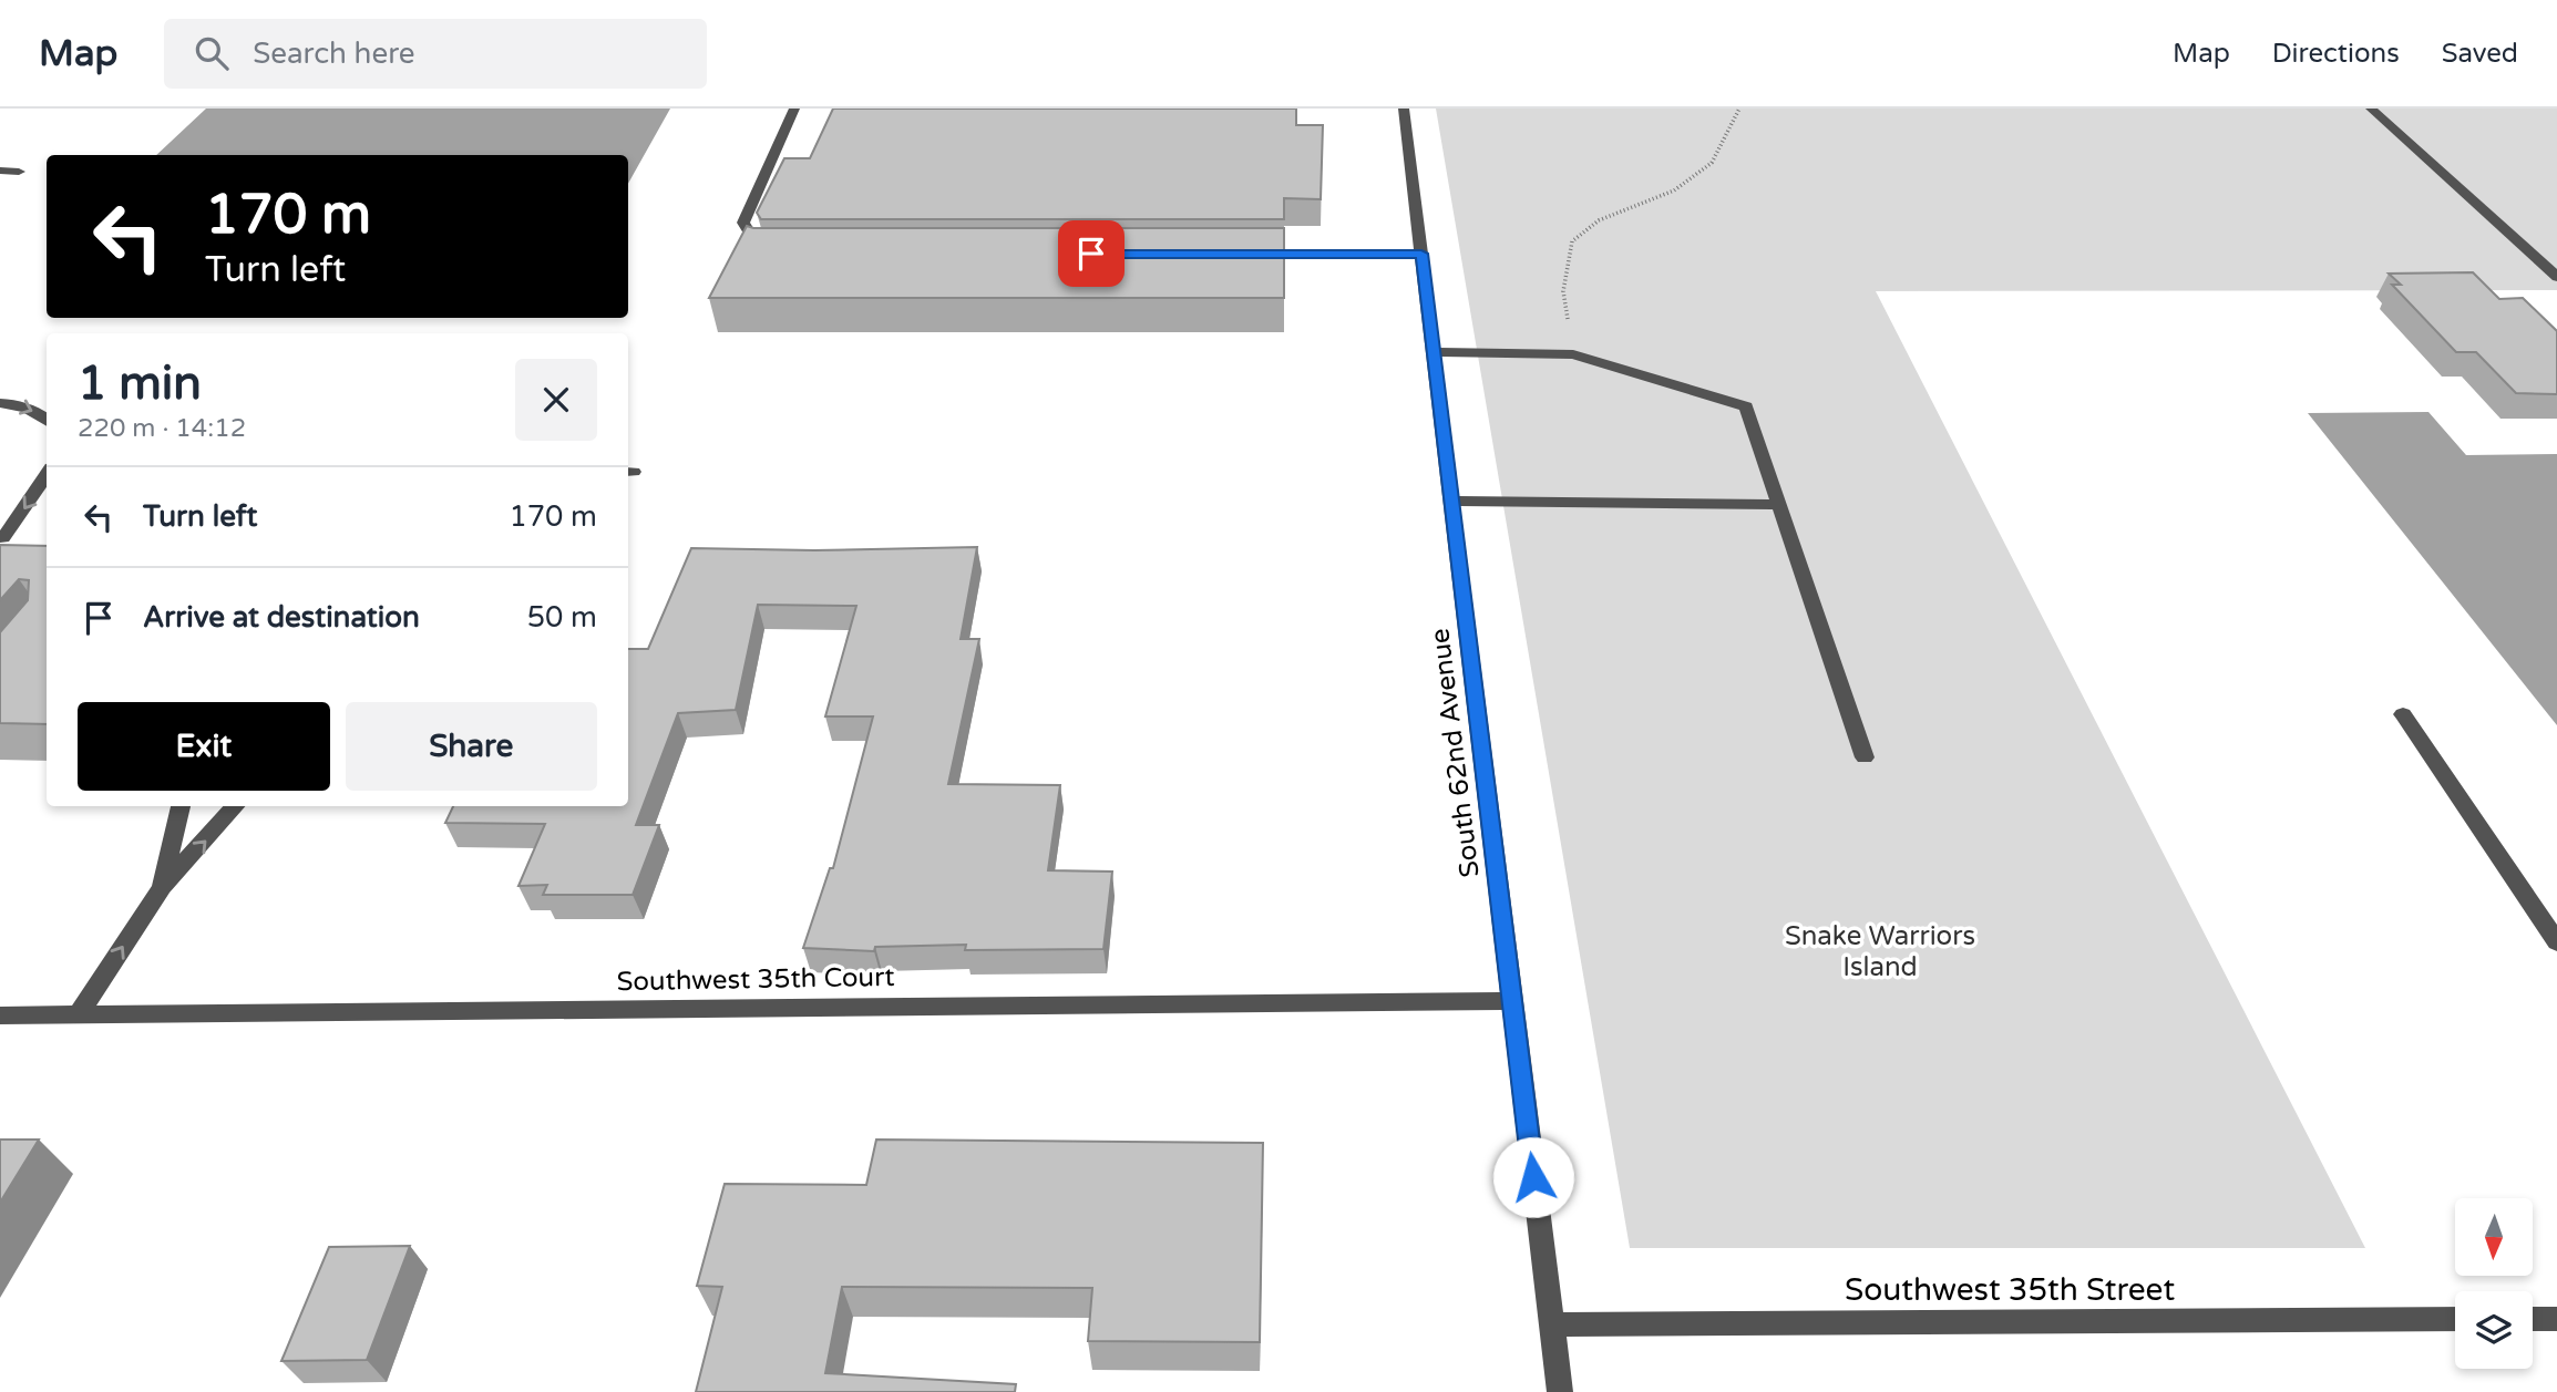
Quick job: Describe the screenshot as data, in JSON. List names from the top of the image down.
{
  "streets": {
    "street": ["South 62nd Avenue", "Southwest 35th Court", "Southwest 35th Street"]
  },
  "crossings": [
    ["South 62nd Avenue", "Southwest 35th Court"],
    ["South 62nd Avenue", "Southwest 35th Street"]
  ],
  "parks": ["Snake Warriors Island"],
  "north": "bottom",
  "page": {
    "header": "Map",
    "search": "Search here",
    "nav": ["Map", "Directions", "Saved"],
    "turn": ["170 m", "Turn left"],
    "heading": ["1 min", "220 m · 14:12"],
    "list": [
      {
        "name": "Turn left",
        "value": "170 m"
      },
      {
        "name": "Arrive at destination",
        "value": "50 m"
      }
    ],
    "buttons": ["Exit", "Share"]
  }
}
